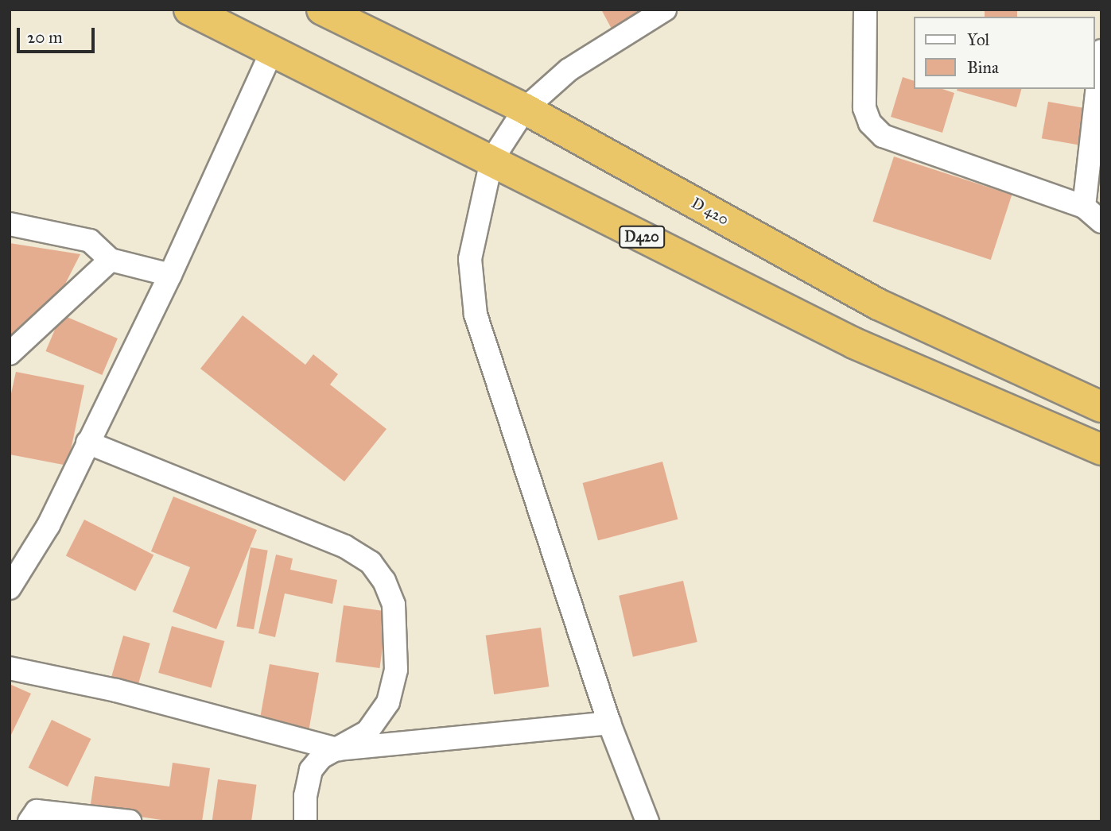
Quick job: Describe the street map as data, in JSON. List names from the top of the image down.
{
  "streets": {
    "highway": ["D 420", "D420"]
  },
  "legend": ["Yol", "Bina"],
  "scale_bar": "20 m"
}
